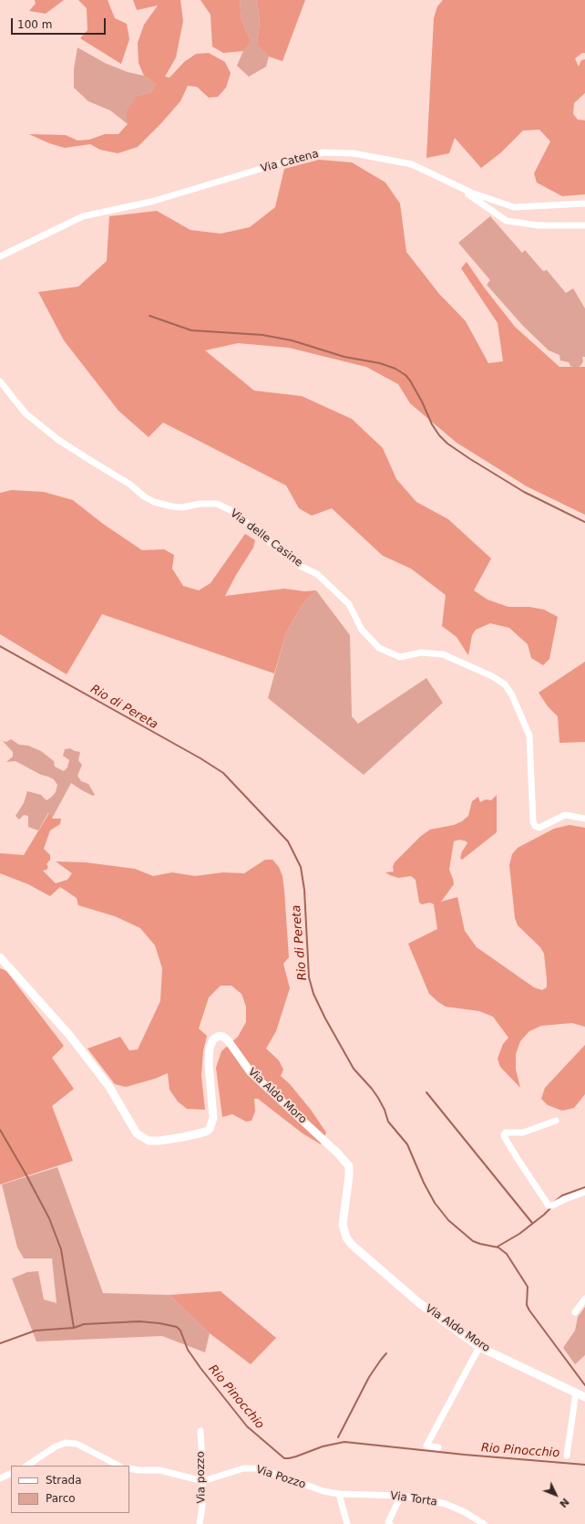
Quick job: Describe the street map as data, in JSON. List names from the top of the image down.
{
  "streets": {
    "main road": ["Via Aldo Moro"],
    "street": [
      "Via Catena",
      "Via delle Casine",
      "Via pozzo",
      "Via Pozzo",
      "Via Torta"
    ]
  },
  "crossings": [
    ["Via pozzo", "Via Pozzo"],
    ["Via Pozzo", "Via Torta"]
  ],
  "water": ["Rio di Pereta", "Rio Pinocchio"],
  "legend": ["Strada", "Parco"],
  "scale_bar": "100 m",
  "north": "bottom right"
}
